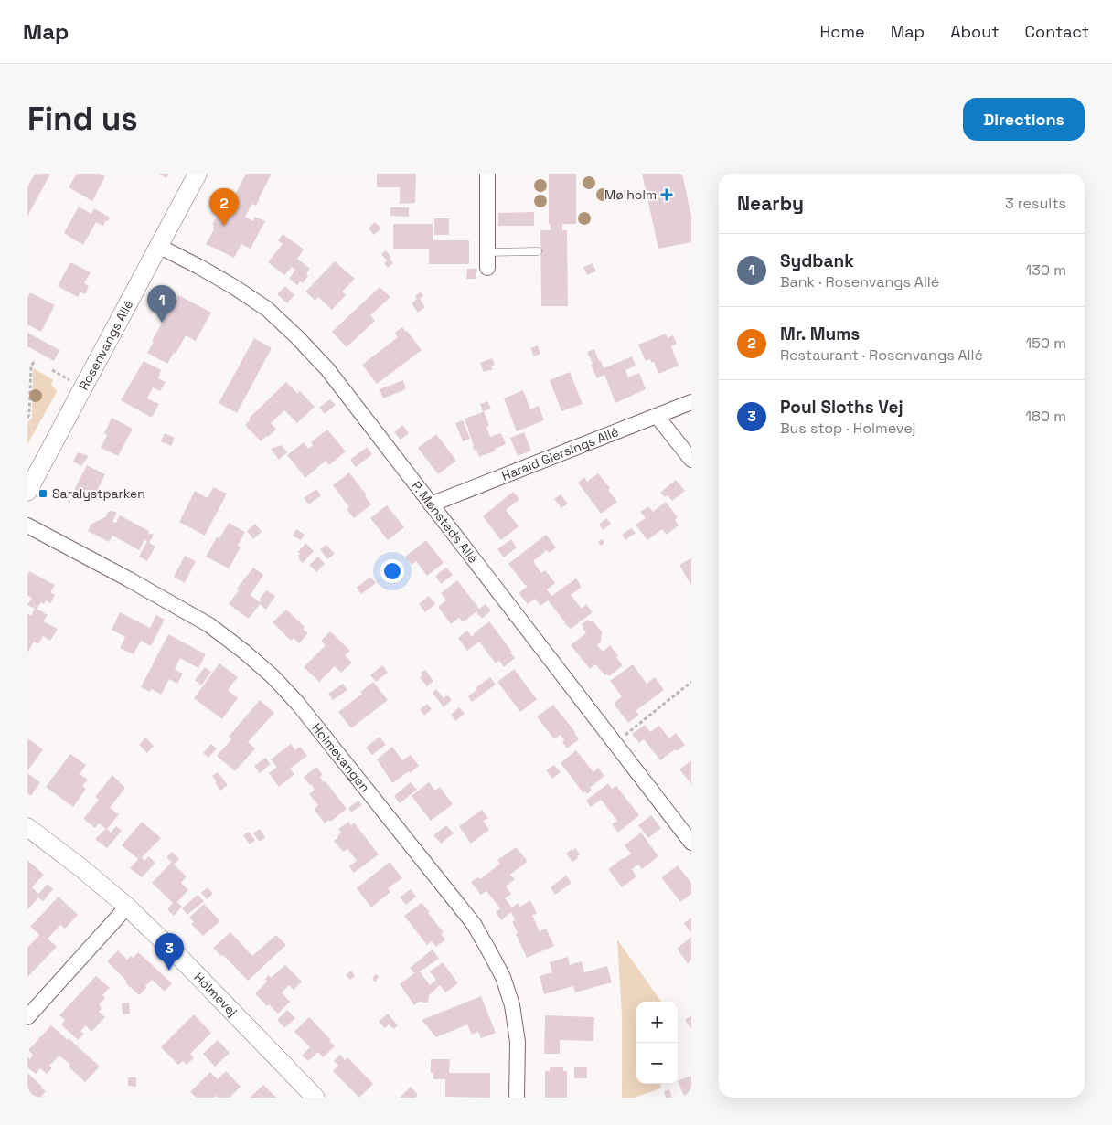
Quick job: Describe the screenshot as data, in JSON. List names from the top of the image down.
{
  "streets": {
    "street": [
      "Rosenvangs Allé",
      "Harald Giersings Allé",
      "P. Mønsteds Allé",
      "Holmevangen",
      "Holmevej"
    ]
  },
  "crossings": [
    ["Rosenvangs Allé", "P. Mønsteds Allé"],
    ["Harald Giersings Allé", "P. Mønsteds Allé"]
  ],
  "places": {
    "health": ["Mølholm"],
    "transit": ["Saralystparken"]
  },
  "page": {
    "header": "Map",
    "nav": [
      "Home",
      "Map",
      "About",
      "Contact"
    ],
    "buttons": "Directions",
    "title": "Find us",
    "heading": ["Nearby", "3 results"],
    "pins": ["2", "1", "3"],
    "list": [
      {
        "mark": "1",
        "name": "Sydbank",
        "note": "Bank · Rosenvangs Allé",
        "value": "130 m"
      },
      {
        "mark": "2",
        "name": "Mr. Mums",
        "note": "Restaurant · Rosenvangs Allé",
        "value": "150 m"
      },
      {
        "mark": "3",
        "name": "Poul Sloths Vej",
        "note": "Bus stop · Holmevej",
        "value": "180 m"
      }
    ],
    "map_buttons": ["+", "−"]
  }
}
